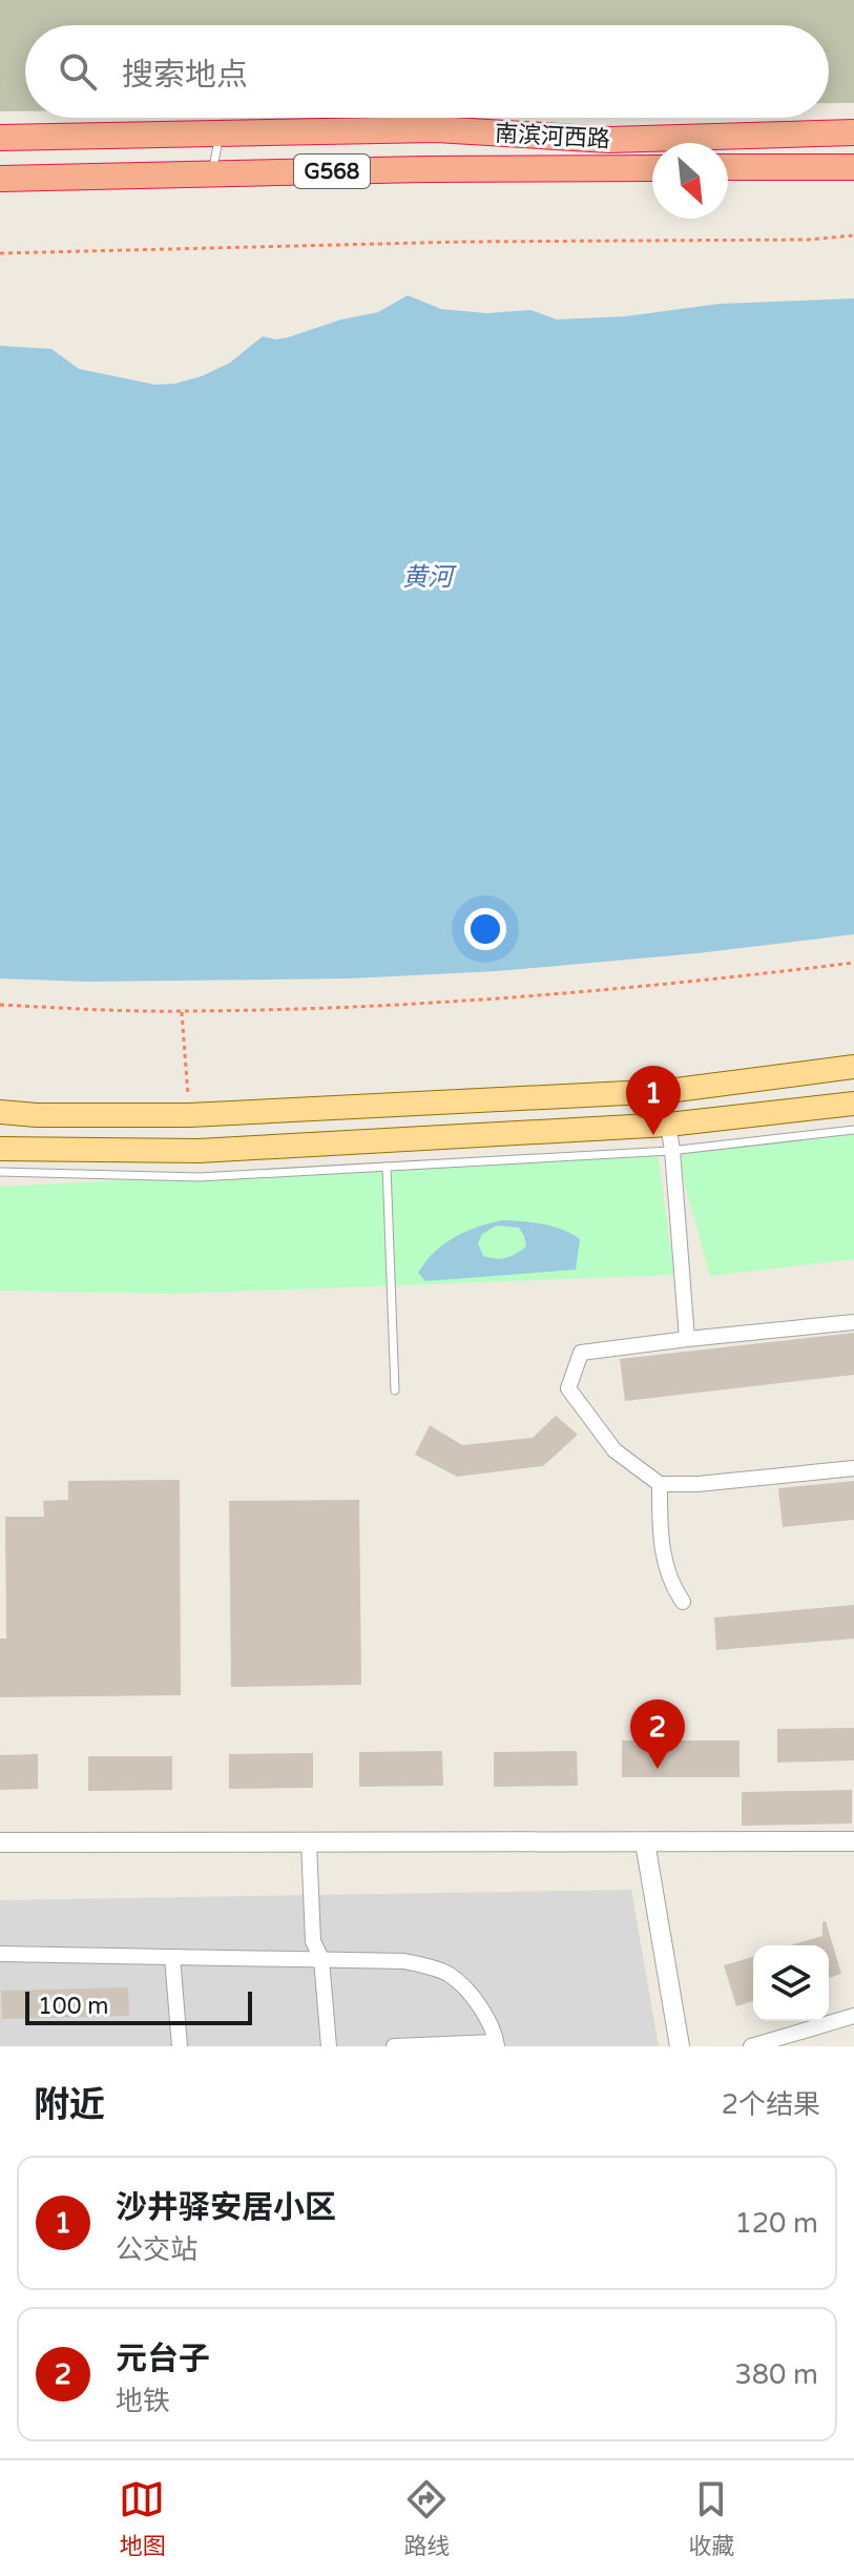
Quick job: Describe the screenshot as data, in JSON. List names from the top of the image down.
{
  "streets": {
    "highway": ["南滨河西路", "G568"]
  },
  "water": ["黄河"],
  "scale_bar": "100 m",
  "north": "bottom right",
  "page": {
    "search": "搜索地点",
    "pins": ["1", "2"],
    "scale": "100 m",
    "heading": ["附近", "2个结果"],
    "list": [
      {
        "mark": "1",
        "name": "沙井驿安居小区",
        "note": "公交站",
        "value": "120 m"
      },
      {
        "mark": "2",
        "name": "元台子",
        "note": "地铁",
        "value": "380 m"
      }
    ],
    "nav": ["地图", "路线", "收藏"]
  }
}
